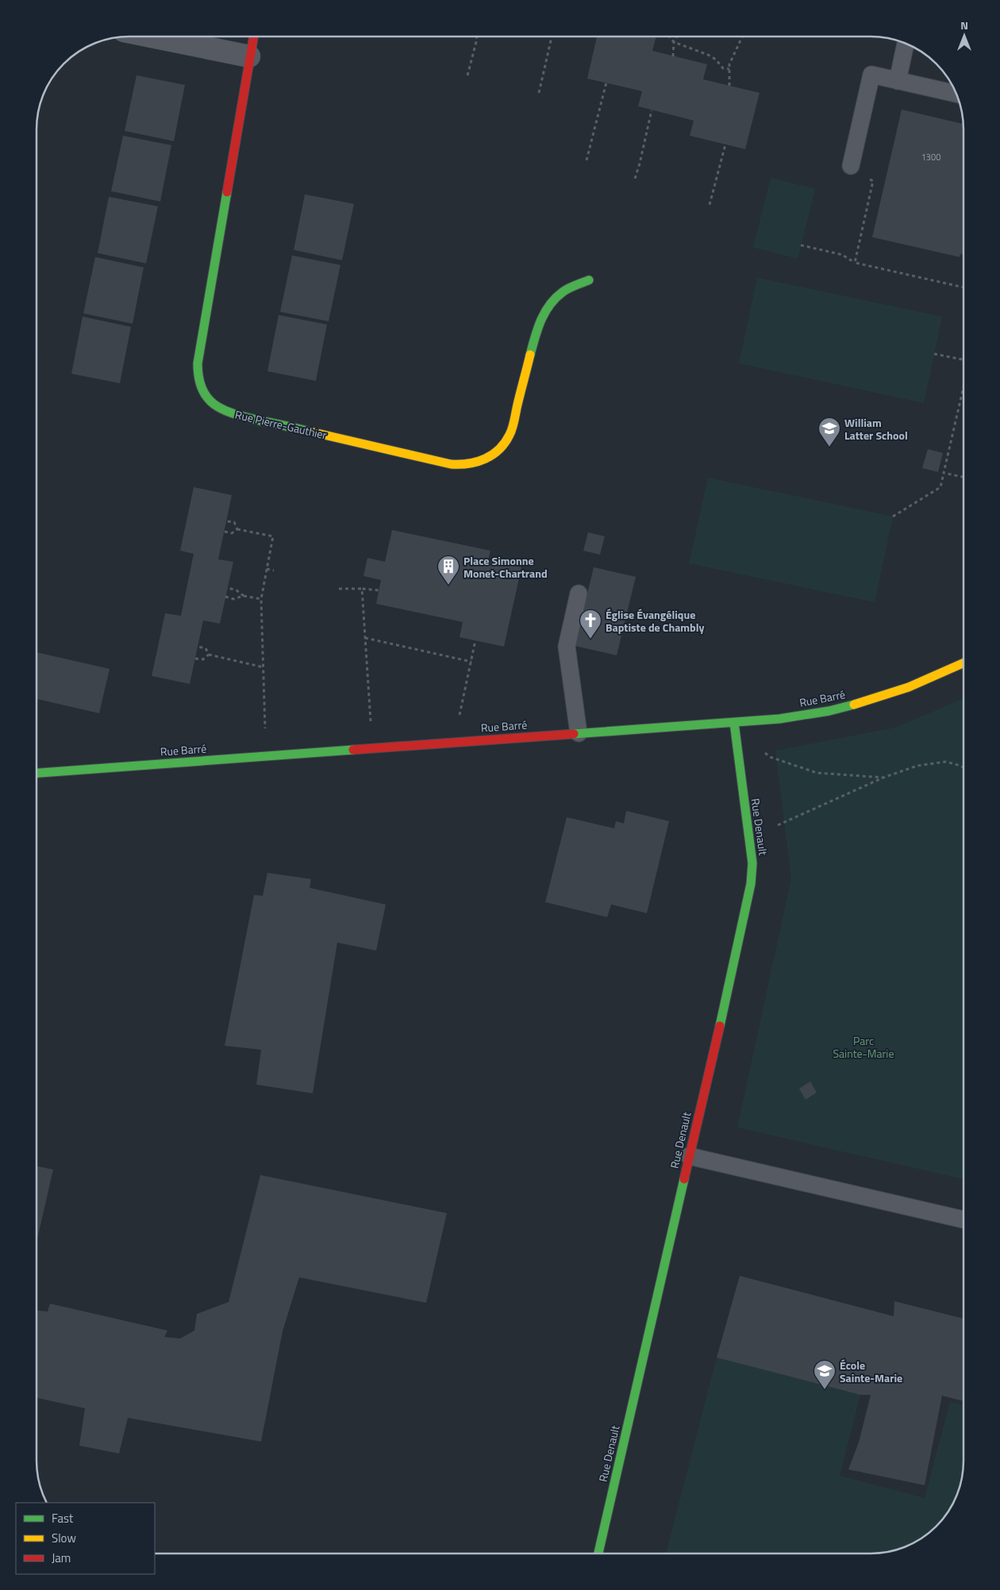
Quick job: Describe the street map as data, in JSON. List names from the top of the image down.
{
  "streets": {
    "street": ["Rue Pierre-Gauthier", "Rue Barré", "Rue Denault"]
  },
  "crossings": [
    ["Rue Barré", "Rue Denault"]
  ],
  "parks": ["Parc Sainte-Marie"],
  "places": {
    "school or university": ["William Latter School", "École Sainte-Marie"],
    "building": ["Place Simonne Monet-Chartrand"],
    "church": ["Église Évangélique Baptiste de Chambly"]
  },
  "house_numbers": ["1300"],
  "legend": ["Fast", "Slow", "Jam"],
  "north": "top"
}
